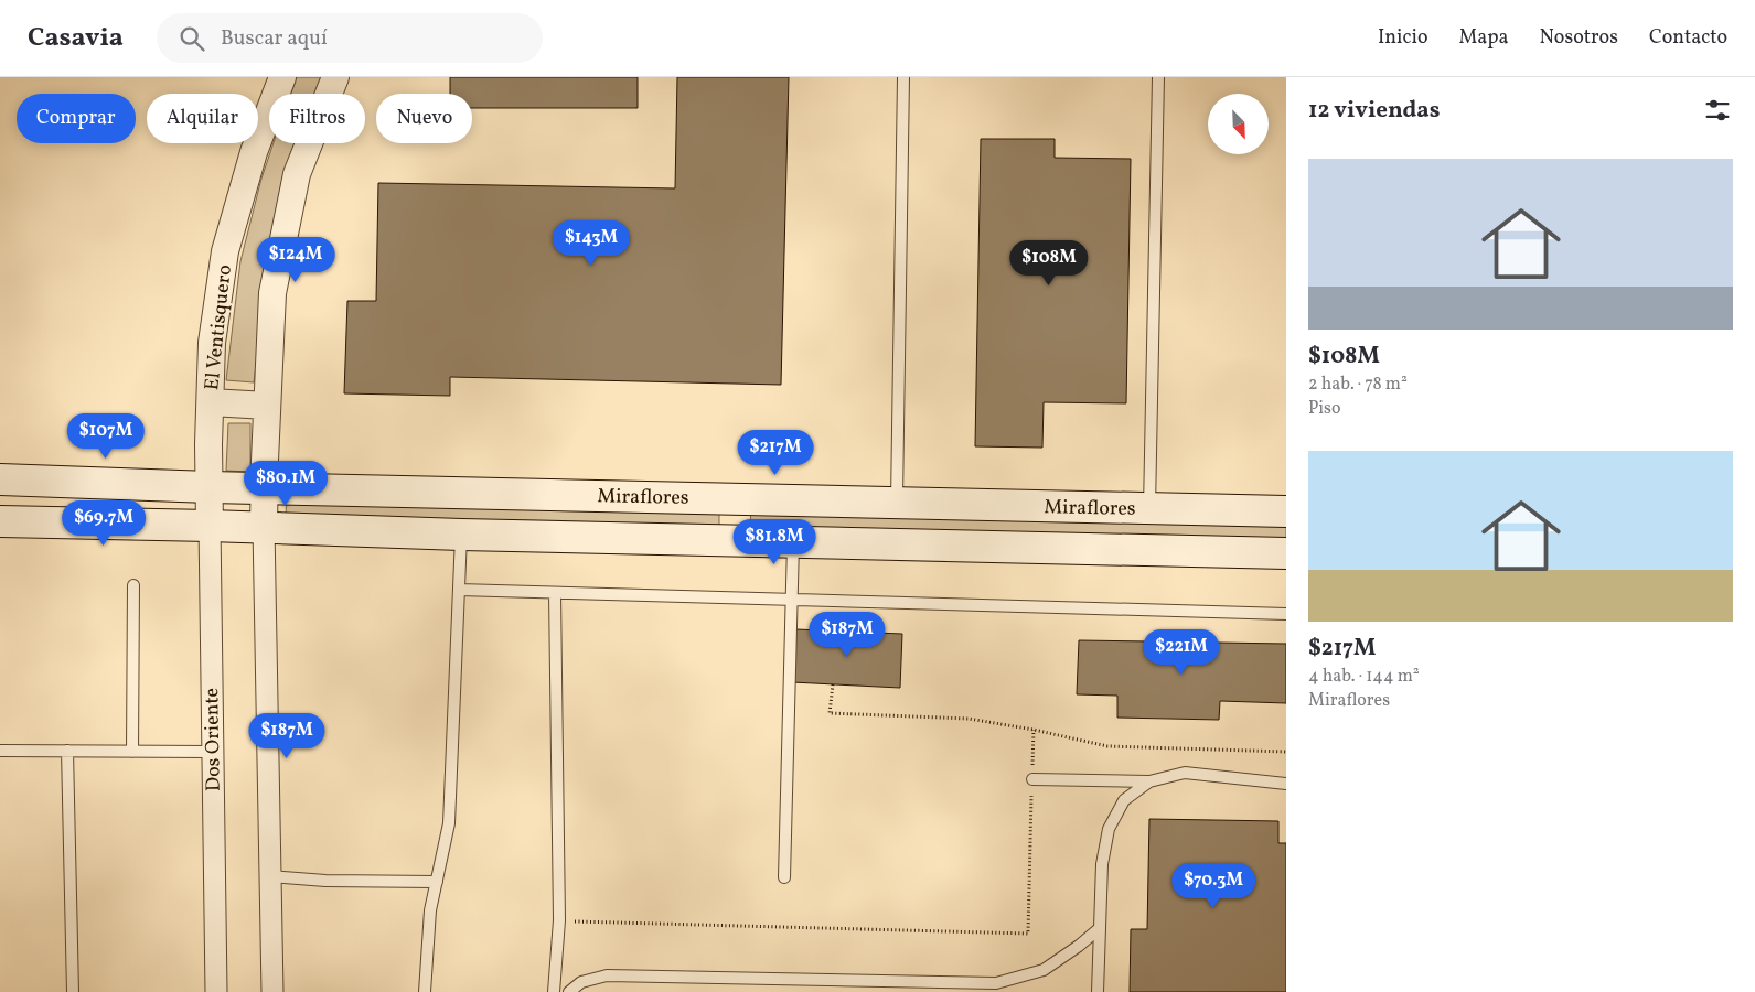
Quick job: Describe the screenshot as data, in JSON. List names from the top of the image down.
{
  "streets": {
    "main road": ["Miraflores"],
    "street": ["El Ventisquero", "Dos Oriente"]
  },
  "crossings": [
    ["El Ventisquero", "Miraflores"],
    ["El Ventisquero", "Dos Oriente"],
    ["Miraflores", "Dos Oriente"]
  ],
  "north": "bottom right",
  "page": {
    "header": "Casavia",
    "search": "Buscar aquí",
    "nav": [
      "Inicio",
      "Mapa",
      "Nosotros",
      "Contacto"
    ],
    "heading": "12 viviendas",
    "chip": [
      "Comprar",
      "Alquilar",
      "Filtros",
      "Nuevo"
    ],
    "list": [
      {
        "name": "$108M",
        "note": "2 hab. · 78 m² · Piso"
      },
      {
        "name": "$217M",
        "note": "4 hab. · 144 m² · Miraflores"
      }
    ],
    "price": [
      "$143M",
      "$124M",
      "$108M",
      "$107M",
      "$217M",
      "$80.1M",
      "$69.7M",
      "$81.8M",
      "$187M",
      "$221M",
      "$187M",
      "$70.3M"
    ]
  }
}
